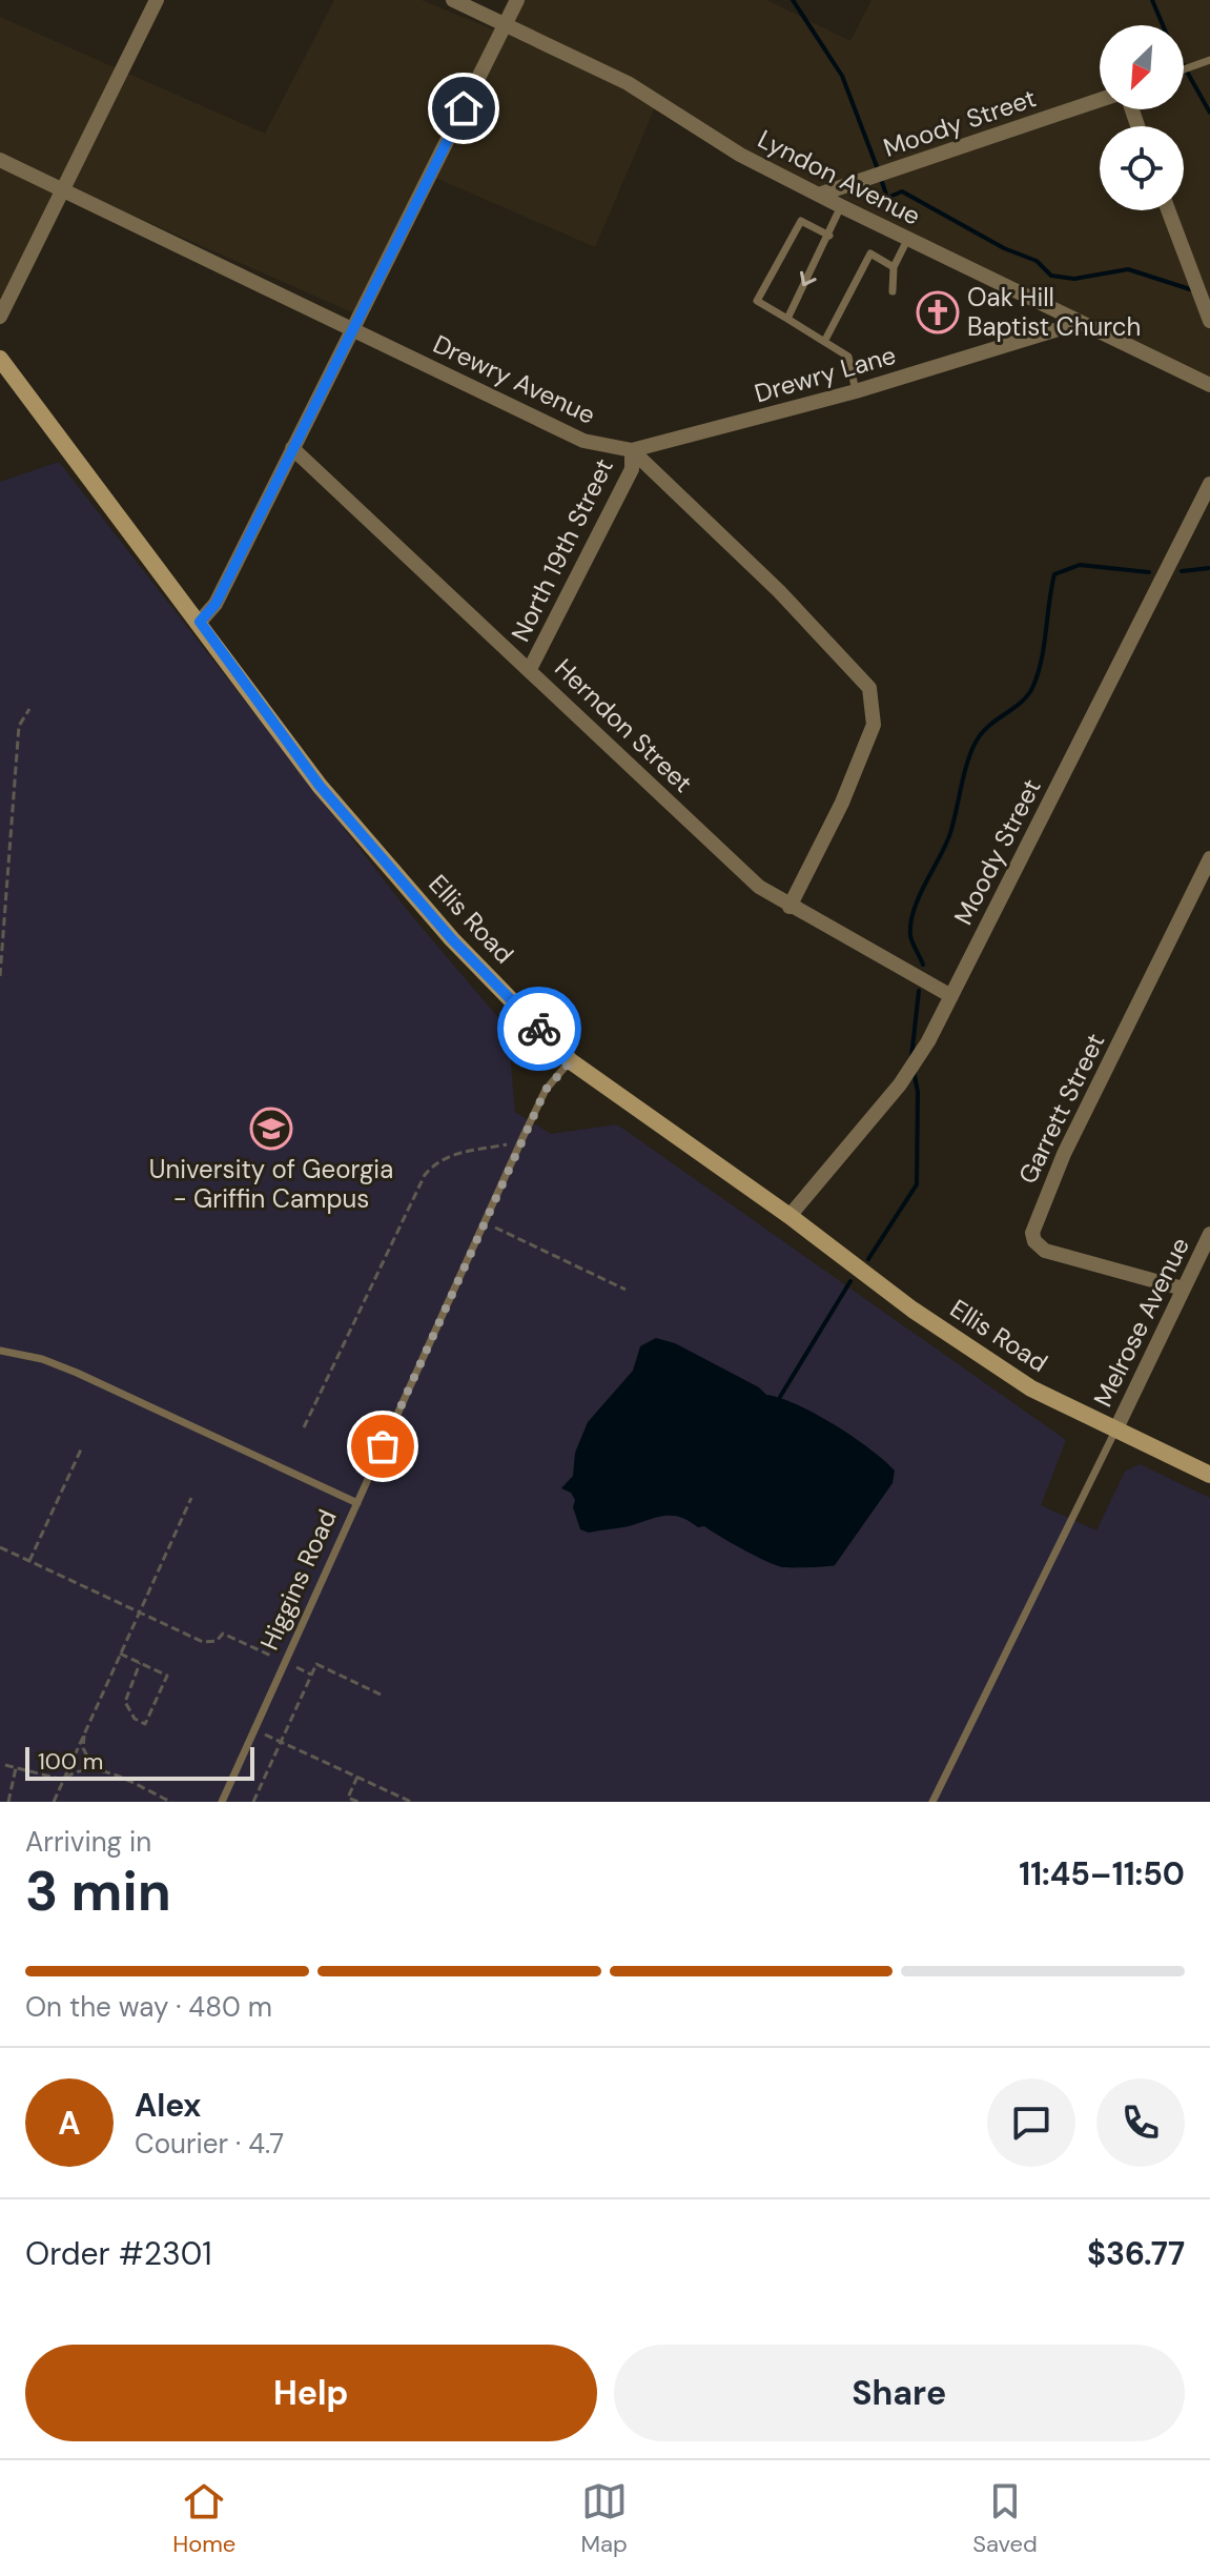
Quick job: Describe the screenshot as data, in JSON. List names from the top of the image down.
{
  "streets": {
    "street": [
      "Moody Street",
      "Lyndon Avenue",
      "Drewry Lane",
      "Drewry Avenue",
      "North 19th Street",
      "Herndon Street",
      "Ellis Road",
      "Garrett Street",
      "Melrose Avenue"
    ],
    "lane": ["Higgins Road"]
  },
  "crossings": [
    ["Moody Street", "Lyndon Avenue"],
    ["Moody Street", "Herndon Street"],
    ["Moody Street", "Ellis Road"],
    ["Lyndon Avenue", "Drewry Lane"],
    ["Drewry Lane", "Drewry Avenue"],
    ["Drewry Lane", "North 19th Street"],
    ["Drewry Avenue", "North 19th Street"],
    ["North 19th Street", "Herndon Street"],
    ["Ellis Road", "Melrose Avenue"],
    ["Ellis Road", "Higgins Road"],
    ["Garrett Street", "Melrose Avenue"]
  ],
  "places": {
    "church": ["Oak Hill Baptist Church"],
    "school or university": ["University of Georgia - Griffin Campus"]
  },
  "scale_bar": "100 m",
  "north": "bottom left",
  "page": {
    "scale": "100 m",
    "heading": ["3 min", "Arriving in", "11:45–11:50"],
    "panel": [
      "Alex",
      "Courier · 4.7",
      "Order #2301",
      "$36.77"
    ],
    "bar": "On the way · 480 m",
    "round": "A",
    "buttons": ["Help", "Share"],
    "tabs": ["Home", "Map", "Saved"]
  }
}
